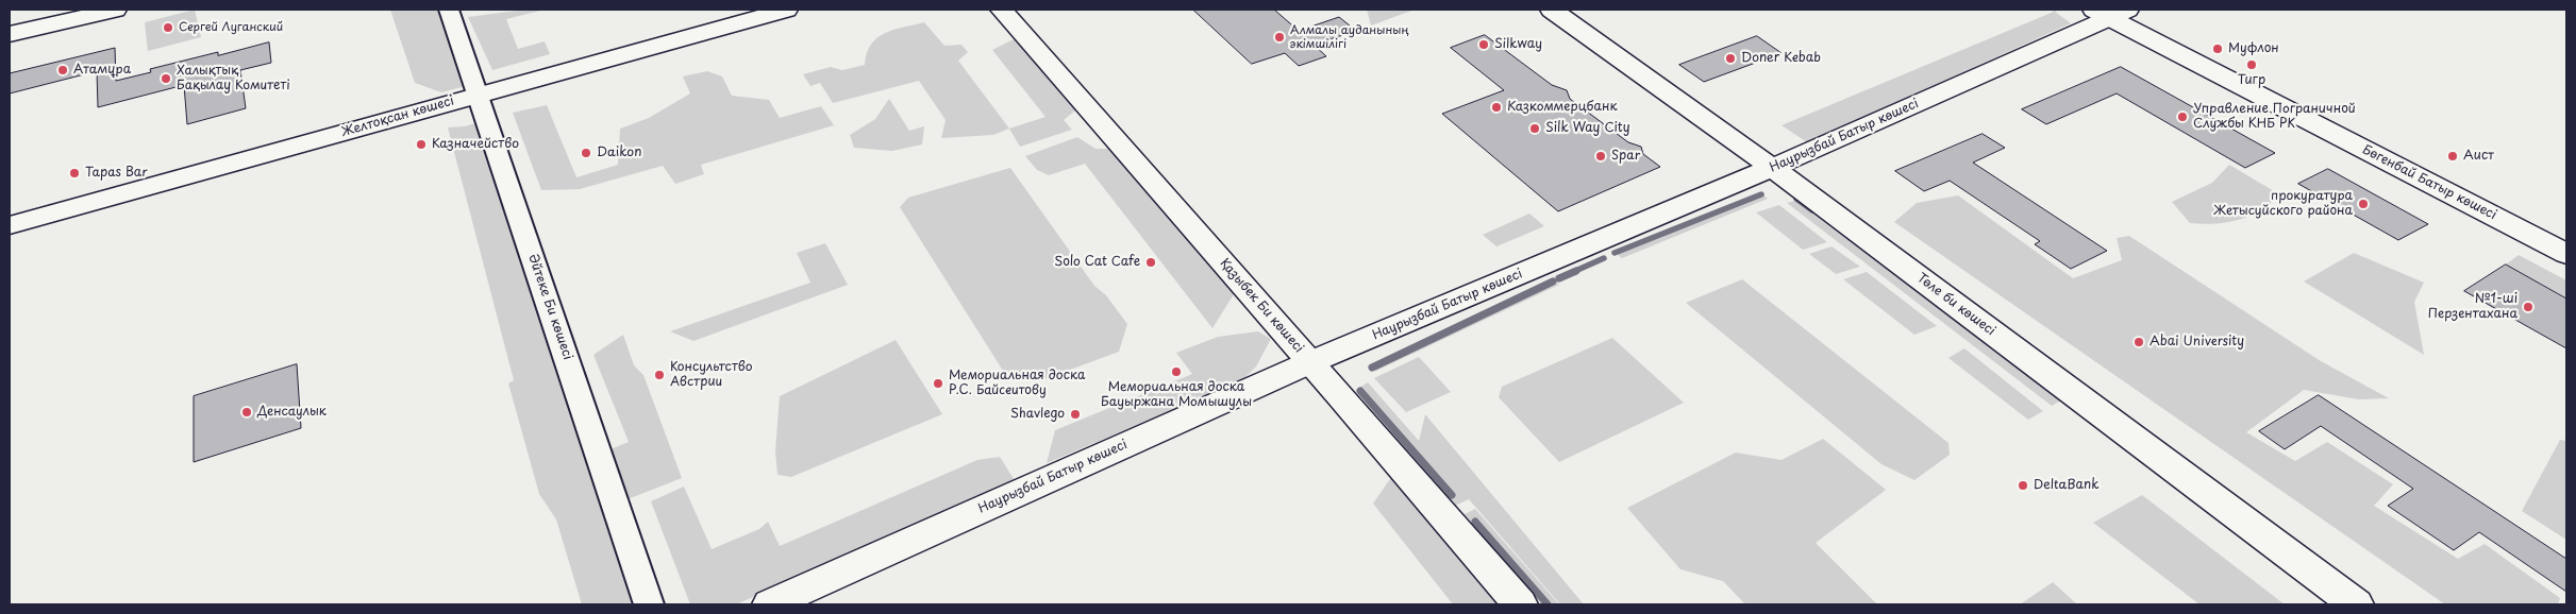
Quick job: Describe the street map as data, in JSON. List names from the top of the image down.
{
  "streets": {
    "main road": [
      "Желтоқсан көшесі",
      "Наурызбай Батыр көшесі",
      "Бөгенбай Батыр көшесі",
      "Төле би көшесі",
      "Қазыбек Би көшесі"
    ],
    "street": ["Әйтеке Би көшесі"]
  },
  "crossings": [
    ["Желтоқсан көшесі", "Әйтеке Би көшесі"],
    ["Наурызбай Батыр көшесі", "Бөгенбай Батыр көшесі"],
    ["Наурызбай Батыр көшесі", "Төле би көшесі"],
    ["Наурызбай Батыр көшесі", "Қазыбек Би көшесі"]
  ],
  "places": [
    "Сергей Луганский",
    "Алмалы ауданының әкімшілігі",
    "Silkway",
    "Муфлон",
    "Doner Kebab",
    "Тигр",
    "Атамұра",
    "Халықтық Бақылау Комитеті",
    "Казкоммерцбанк",
    "Управление Пограничной Службы КНБ РК",
    "Silk Way City",
    "Казначейство",
    "Daikon",
    "Spar",
    "Аист",
    "Tapas Bar",
    "прокуратура Жетысуйского района",
    "Solo Cat Cafe",
    "№1-ші Перзентахана",
    "Abai University",
    "Мемориальная доска Бауыржана Момышулы",
    "Консультство Австрии",
    "Мемориальная доска Р.С. Байсеитову",
    "Денсаулык",
    "Shavlego",
    "DeltaBank"
  ]
}
